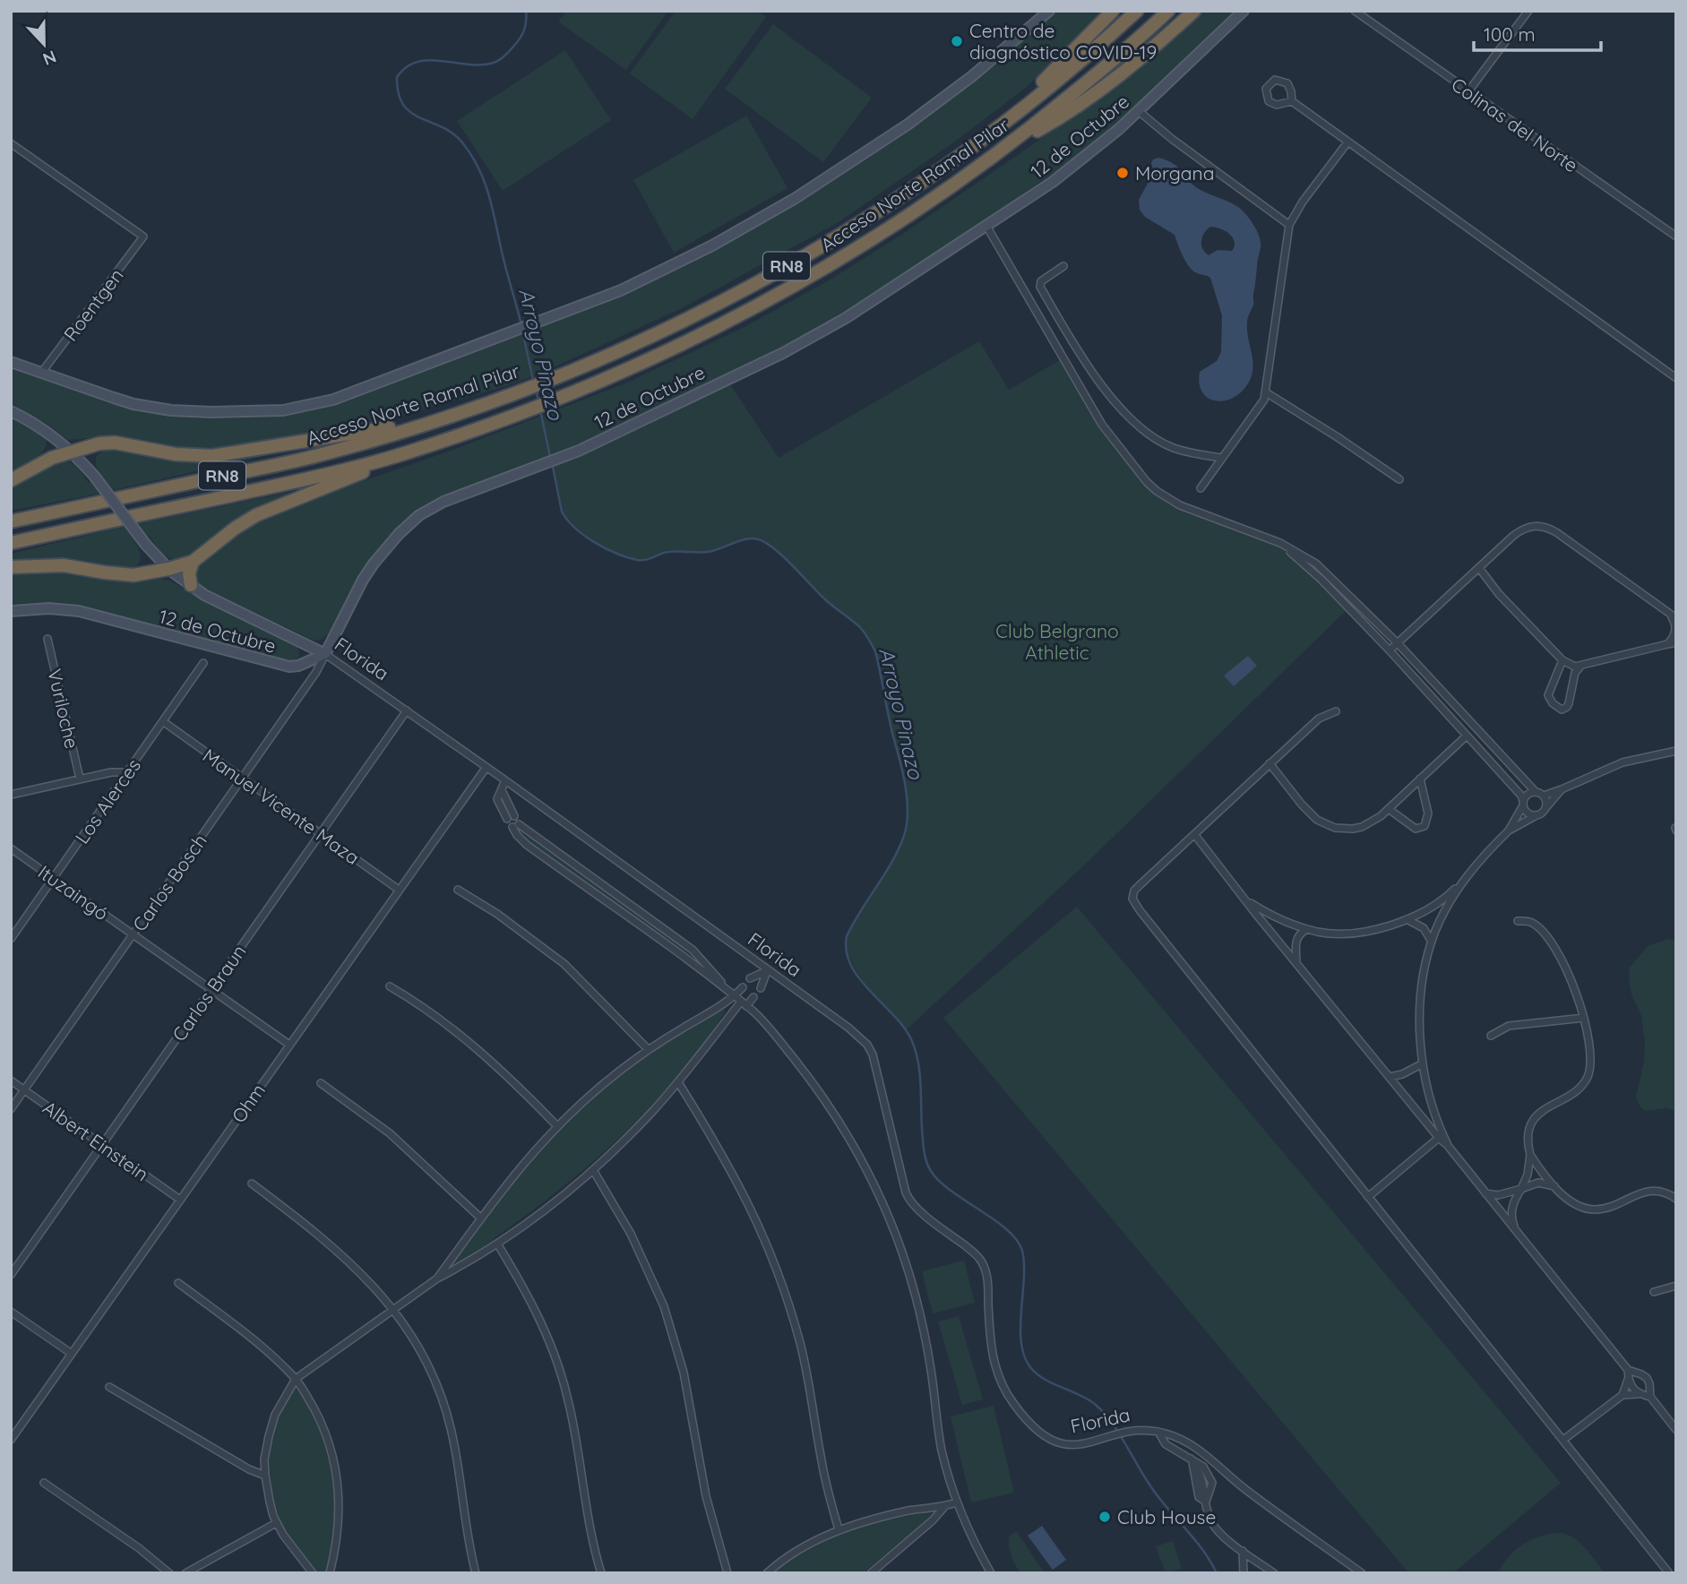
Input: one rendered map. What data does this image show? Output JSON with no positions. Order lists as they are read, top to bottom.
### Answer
{
  "streets": {
    "highway": ["Acceso Norte Ramal Pilar", "RN8"],
    "street": [
      "Colinas del Norte",
      "12 de Octubre",
      "Roentgen",
      "Florida",
      "Vuriloche",
      "Los Alerces",
      "Manuel Vicente Maza",
      "Carlos Bosch",
      "Ituzaingó",
      "Carlos Braun",
      "Ohm",
      "Albert Einstein"
    ]
  },
  "crossings": [
    ["12 de Octubre", "Florida"],
    ["12 de Octubre", "Carlos Bosch"],
    ["Florida", "Carlos Bosch"],
    ["Florida", "Carlos Braun"],
    ["Florida", "Ohm"],
    ["Los Alerces", "Manuel Vicente Maza"],
    ["Los Alerces", "Ituzaingó"],
    ["Manuel Vicente Maza", "Carlos Bosch"],
    ["Manuel Vicente Maza", "Carlos Braun"],
    ["Manuel Vicente Maza", "Ohm"],
    ["Carlos Bosch", "Ituzaingó"],
    ["Carlos Bosch", "Albert Einstein"],
    ["Ituzaingó", "Carlos Braun"],
    ["Ituzaingó", "Ohm"],
    ["Carlos Braun", "Albert Einstein"],
    ["Ohm", "Albert Einstein"]
  ],
  "water": ["Arroyo Pinazo"],
  "parks": ["Club Belgrano Athletic"],
  "places": ["Centro de diagnóstico COVID-19", "Morgana", "Club House"],
  "scale_bar": "100 m",
  "north": "bottom"
}
